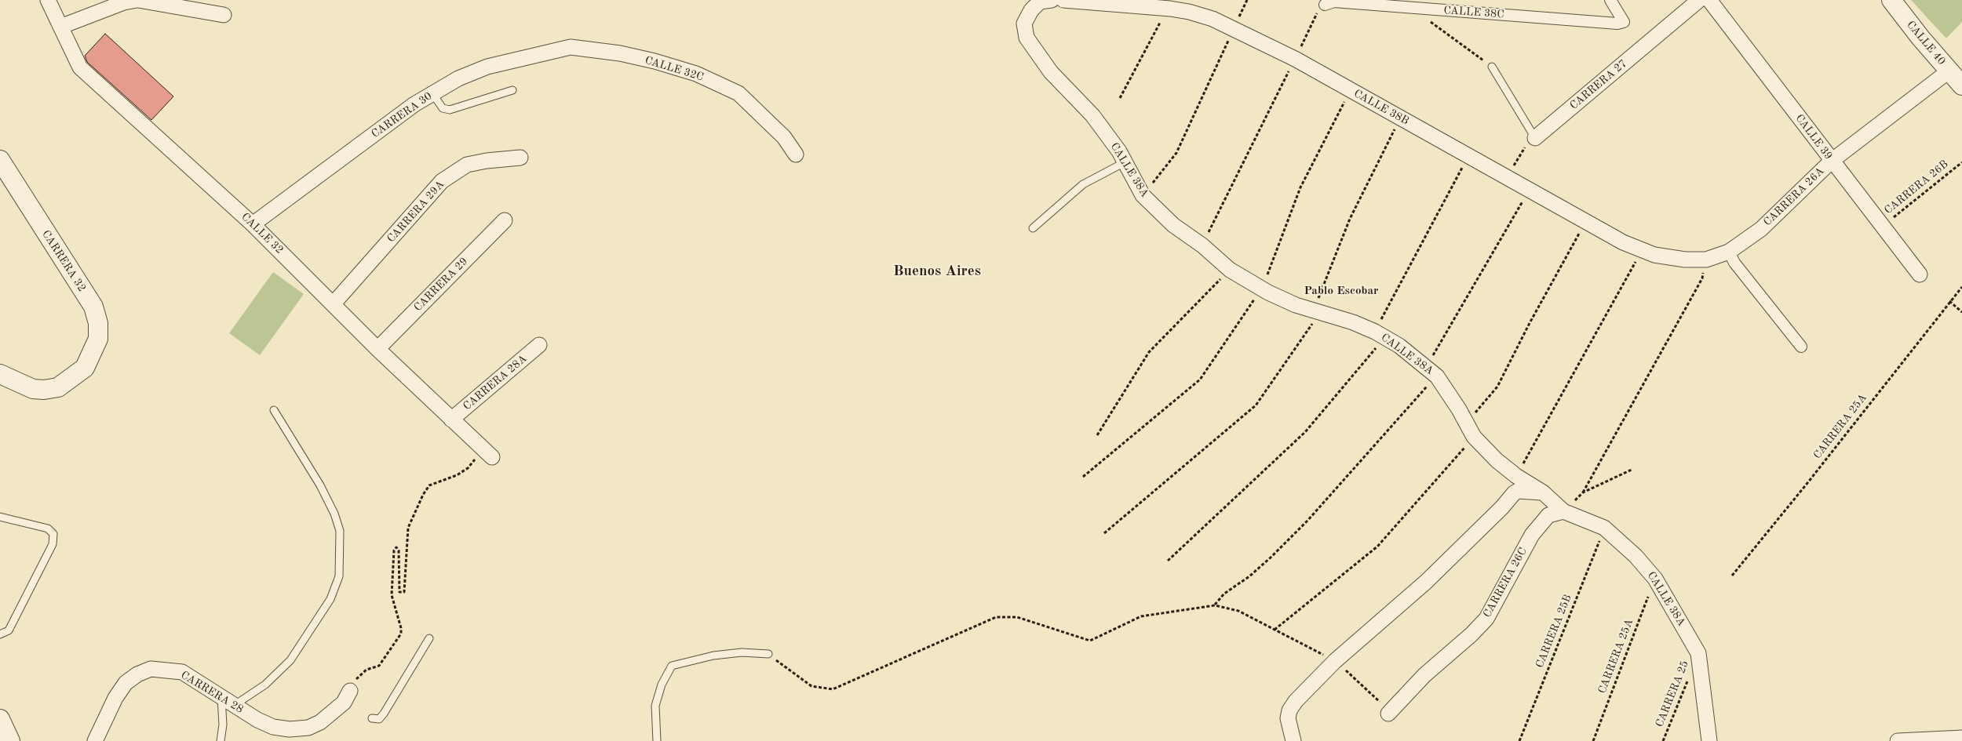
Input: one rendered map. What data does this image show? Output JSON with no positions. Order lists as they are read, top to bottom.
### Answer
{
  "streets": {
    "street": [
      "CALLE 38C",
      "CALLE 40",
      "CALLE 32C",
      "CARRERA 27",
      "CALLE 38B",
      "CARRERA 30",
      "CALLE 39",
      "CALLE 38A",
      "CARRERA 26A",
      "CARRERA 29A",
      "CALLE 32",
      "CARRERA 32",
      "CARRERA 29",
      "CARRERA 28A",
      "CARRERA 26C",
      "CARRERA 28"
    ],
    "path": [
      "CARRERA 26B",
      "CARRERA 25A",
      "CARRERA 25B",
      "CARRERA 25"
    ]
  },
  "crossings": [
    ["CALLE 40", "CARRERA 26A"],
    ["CALLE 32C", "CARRERA 30"],
    ["CALLE 38B", "CARRERA 26A"],
    ["CARRERA 30", "CALLE 32"],
    ["CALLE 39", "CARRERA 26B"],
    ["CALLE 39", "CARRERA 26A"],
    ["CALLE 38A", "CARRERA 25A"],
    ["CALLE 38A", "CARRERA 26C"],
    ["CALLE 38A", "CARRERA 25B"],
    ["CARRERA 29A", "CALLE 32"],
    ["CALLE 32", "CARRERA 29"],
    ["CALLE 32", "CARRERA 28A"]
  ],
  "districts": ["Buenos Aires", "Pablo Escobar"]
}
